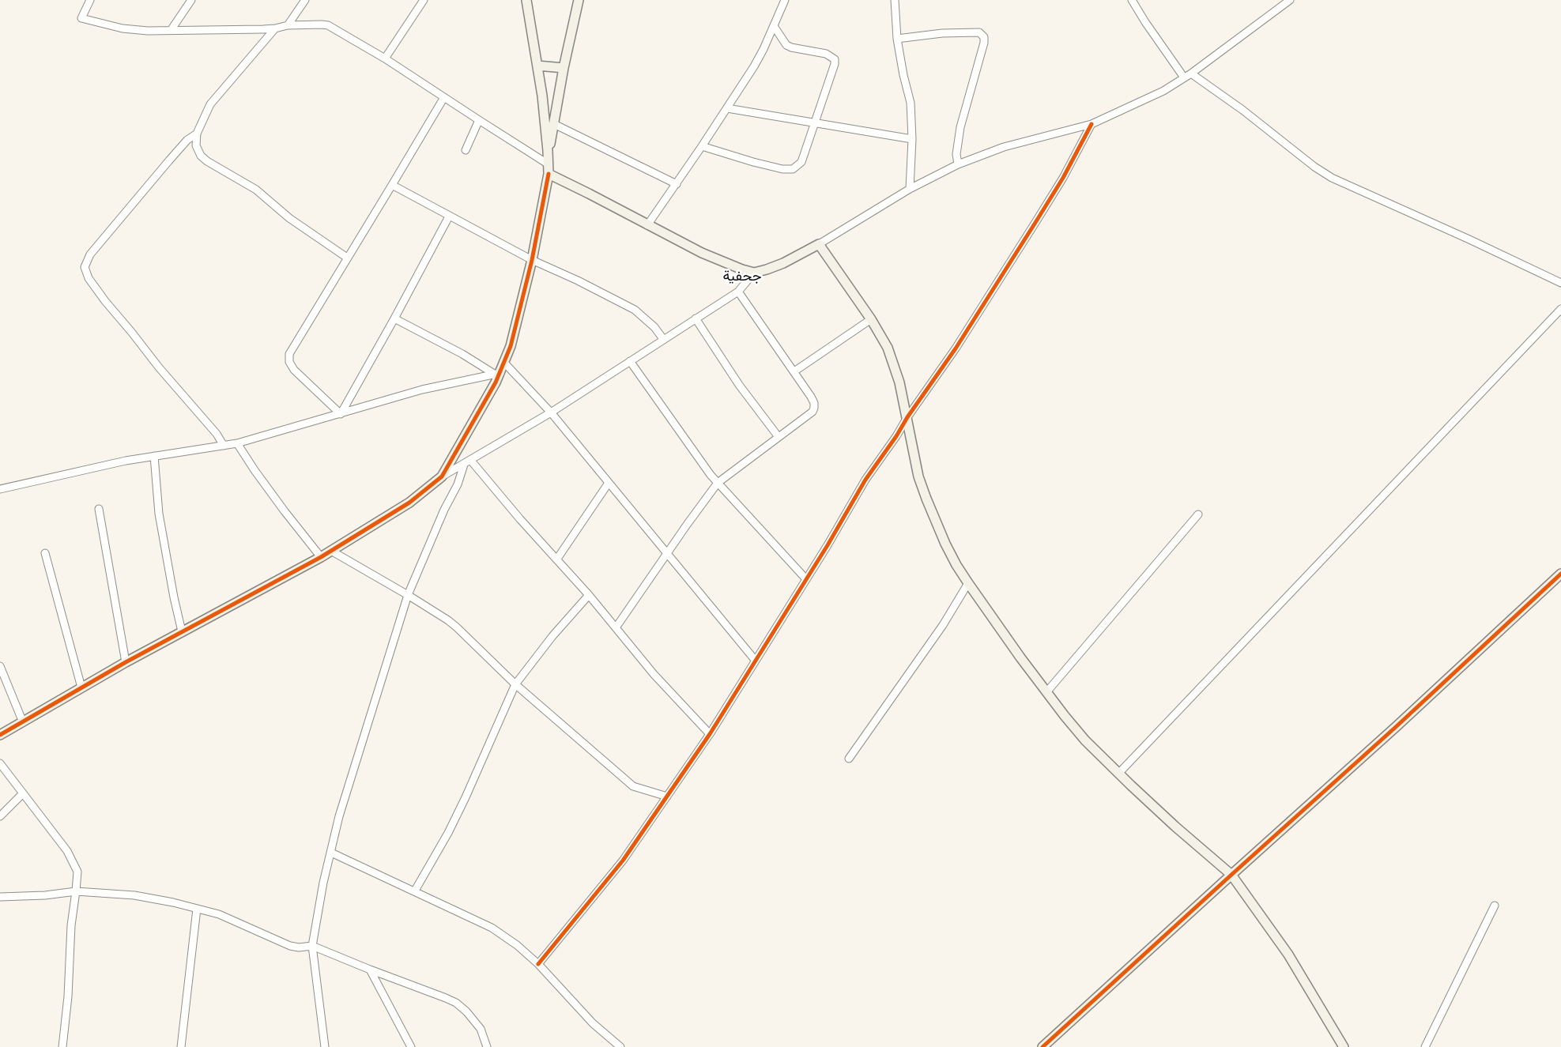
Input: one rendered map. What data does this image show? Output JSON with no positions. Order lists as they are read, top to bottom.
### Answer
{
  "districts": ["جحفية"]
}
